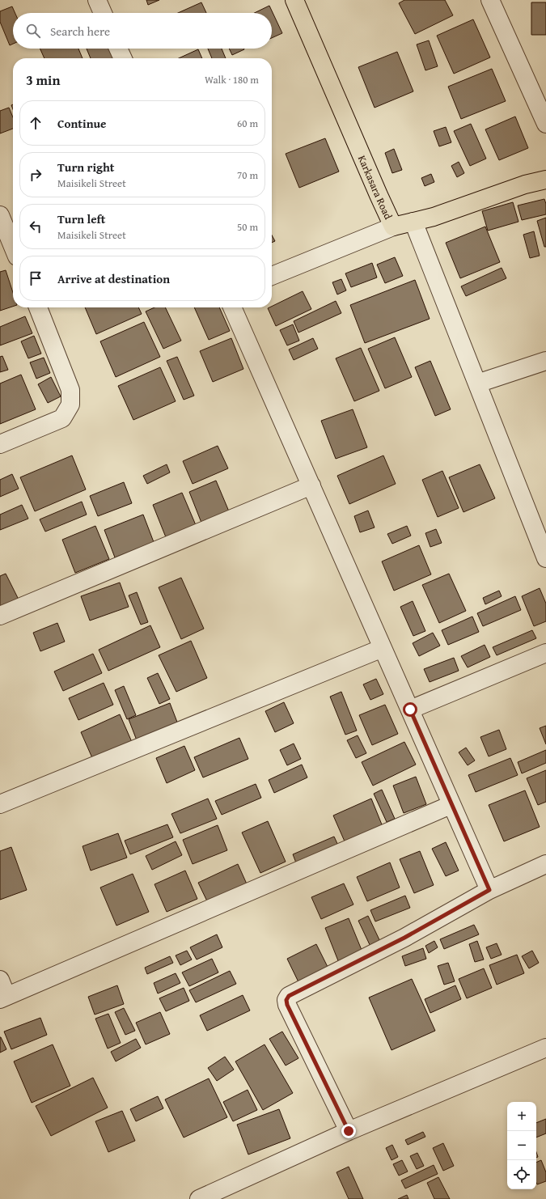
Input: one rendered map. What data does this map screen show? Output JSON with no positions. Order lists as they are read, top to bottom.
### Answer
{
  "streets": {
    "main road": ["Karkasara Road"]
  },
  "page": {
    "search": "Search here",
    "heading": ["3 min", "Walk · 180 m"],
    "list": [
      ["Continue", "60 m"],
      ["Turn right", "Maisikeli Street", "70 m"],
      ["Turn left", "Maisikeli Street", "50 m"],
      "Arrive at destination"
    ],
    "map_buttons": ["+", "−"]
  }
}
